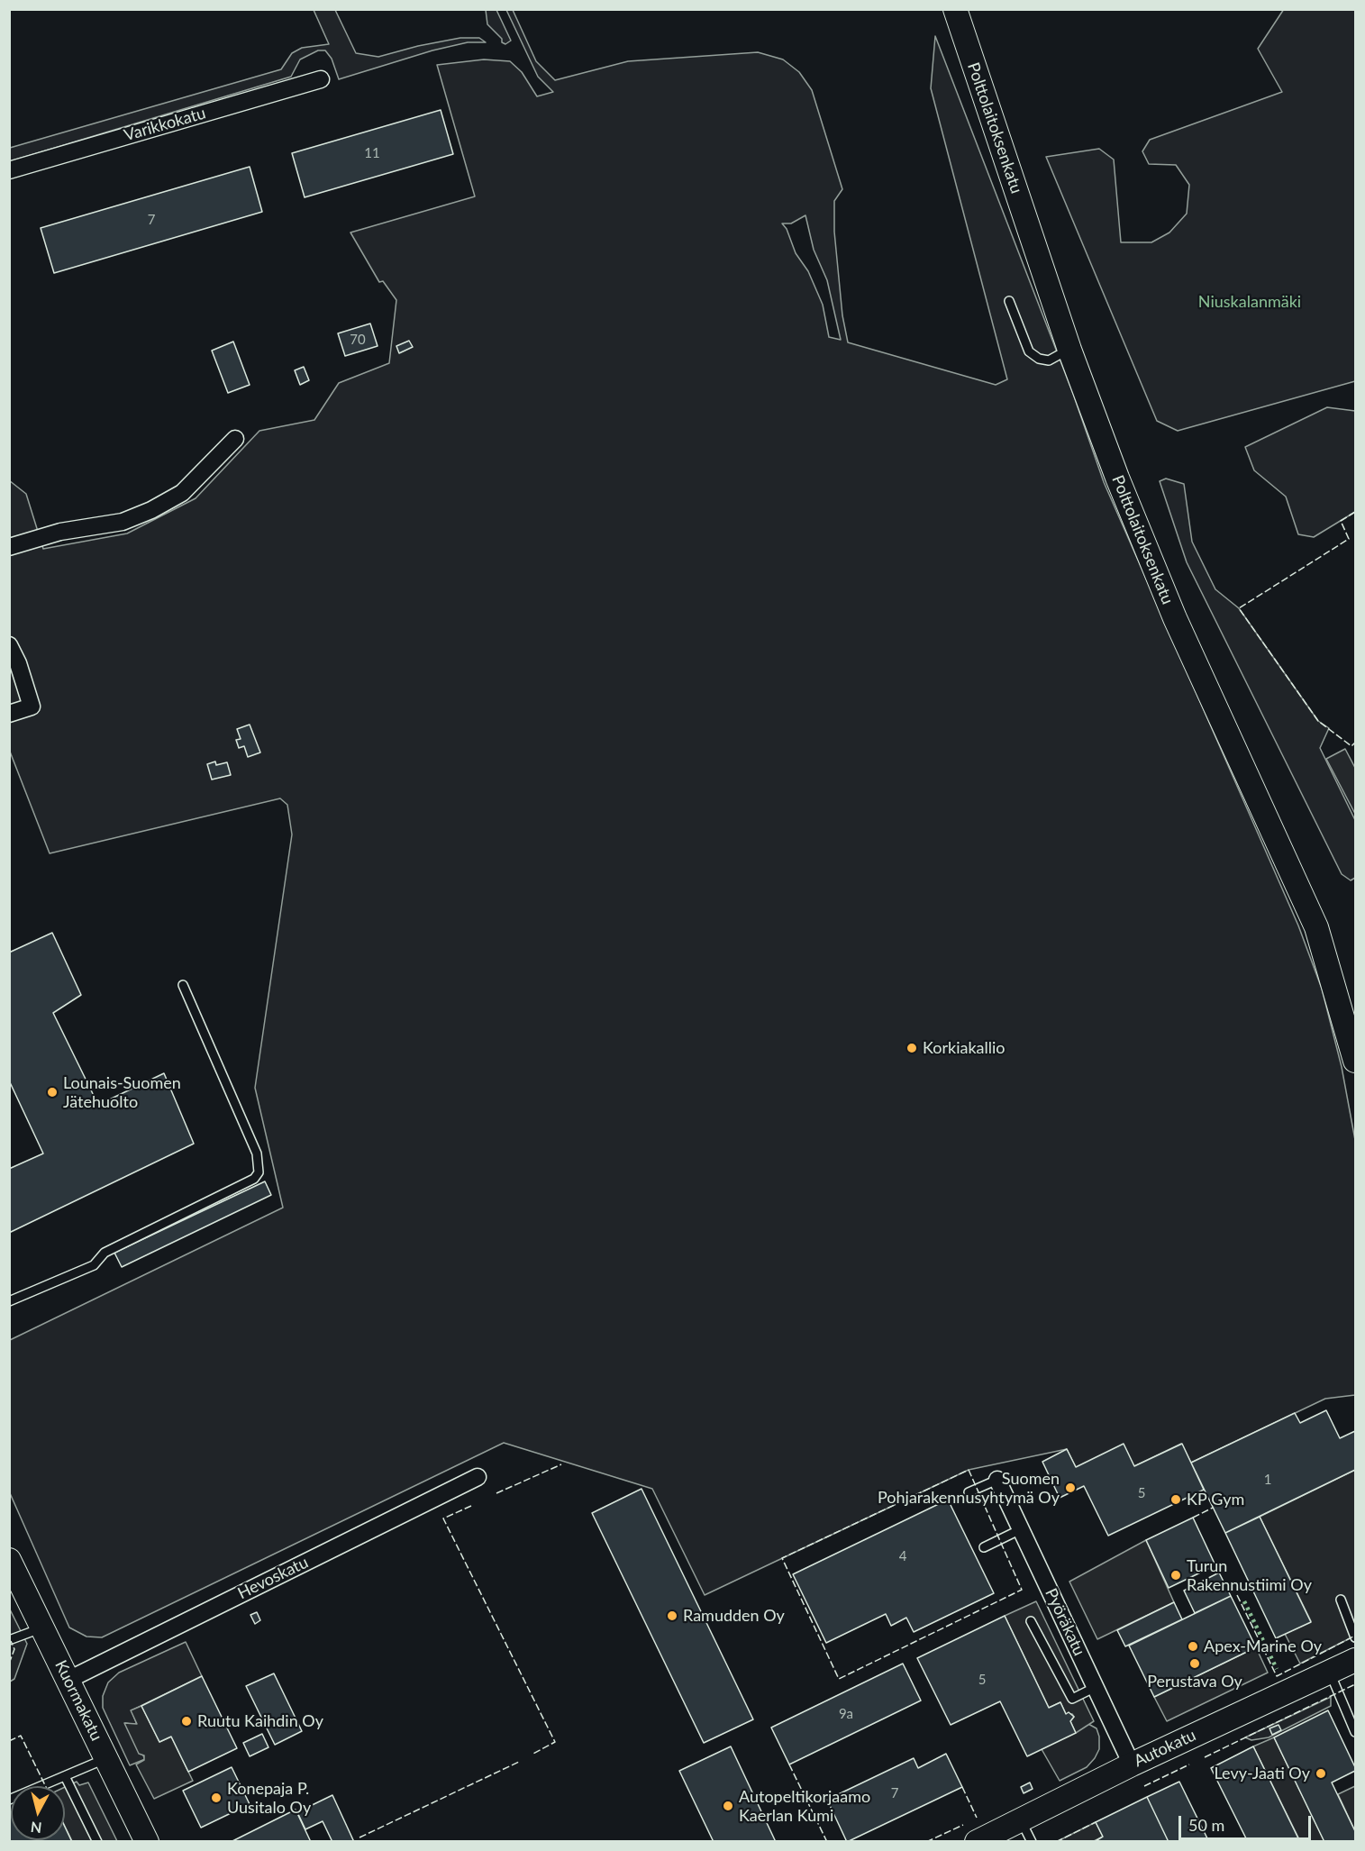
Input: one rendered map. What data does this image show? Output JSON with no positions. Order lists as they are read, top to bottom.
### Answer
{
  "streets": {
    "street": [
      "Varikkokatu",
      "Polttolaitoksenkatu",
      "Hevoskatu",
      "Pyöräkatu",
      "Kuormakatu",
      "Autokatu"
    ]
  },
  "crossings": [
    ["Hevoskatu", "Kuormakatu"],
    ["Pyöräkatu", "Autokatu"]
  ],
  "parks": ["Niuskalanmäki"],
  "places": [
    "Korkiakallio",
    "Lounais-Suomen Jätehuolto",
    "Suomen Pohjarakennusyhtymä Oy",
    "KP Gym",
    "Turun Rakennustiimi Oy",
    "Ramudden Oy",
    "Apex-Marine Oy",
    "Perustava Oy",
    "Ruutu Kaihdin Oy",
    "Levy-Jaati Oy",
    "Konepaja P. Uusitalo Oy",
    "Autopeltikorjaamo Kaerlan Kumi"
  ],
  "house_numbers": [
    "11",
    "7",
    "70",
    "1",
    "5",
    "4",
    "5",
    "9a",
    "7"
  ],
  "scale_bar": "50 m",
  "north": "bottom"
}
